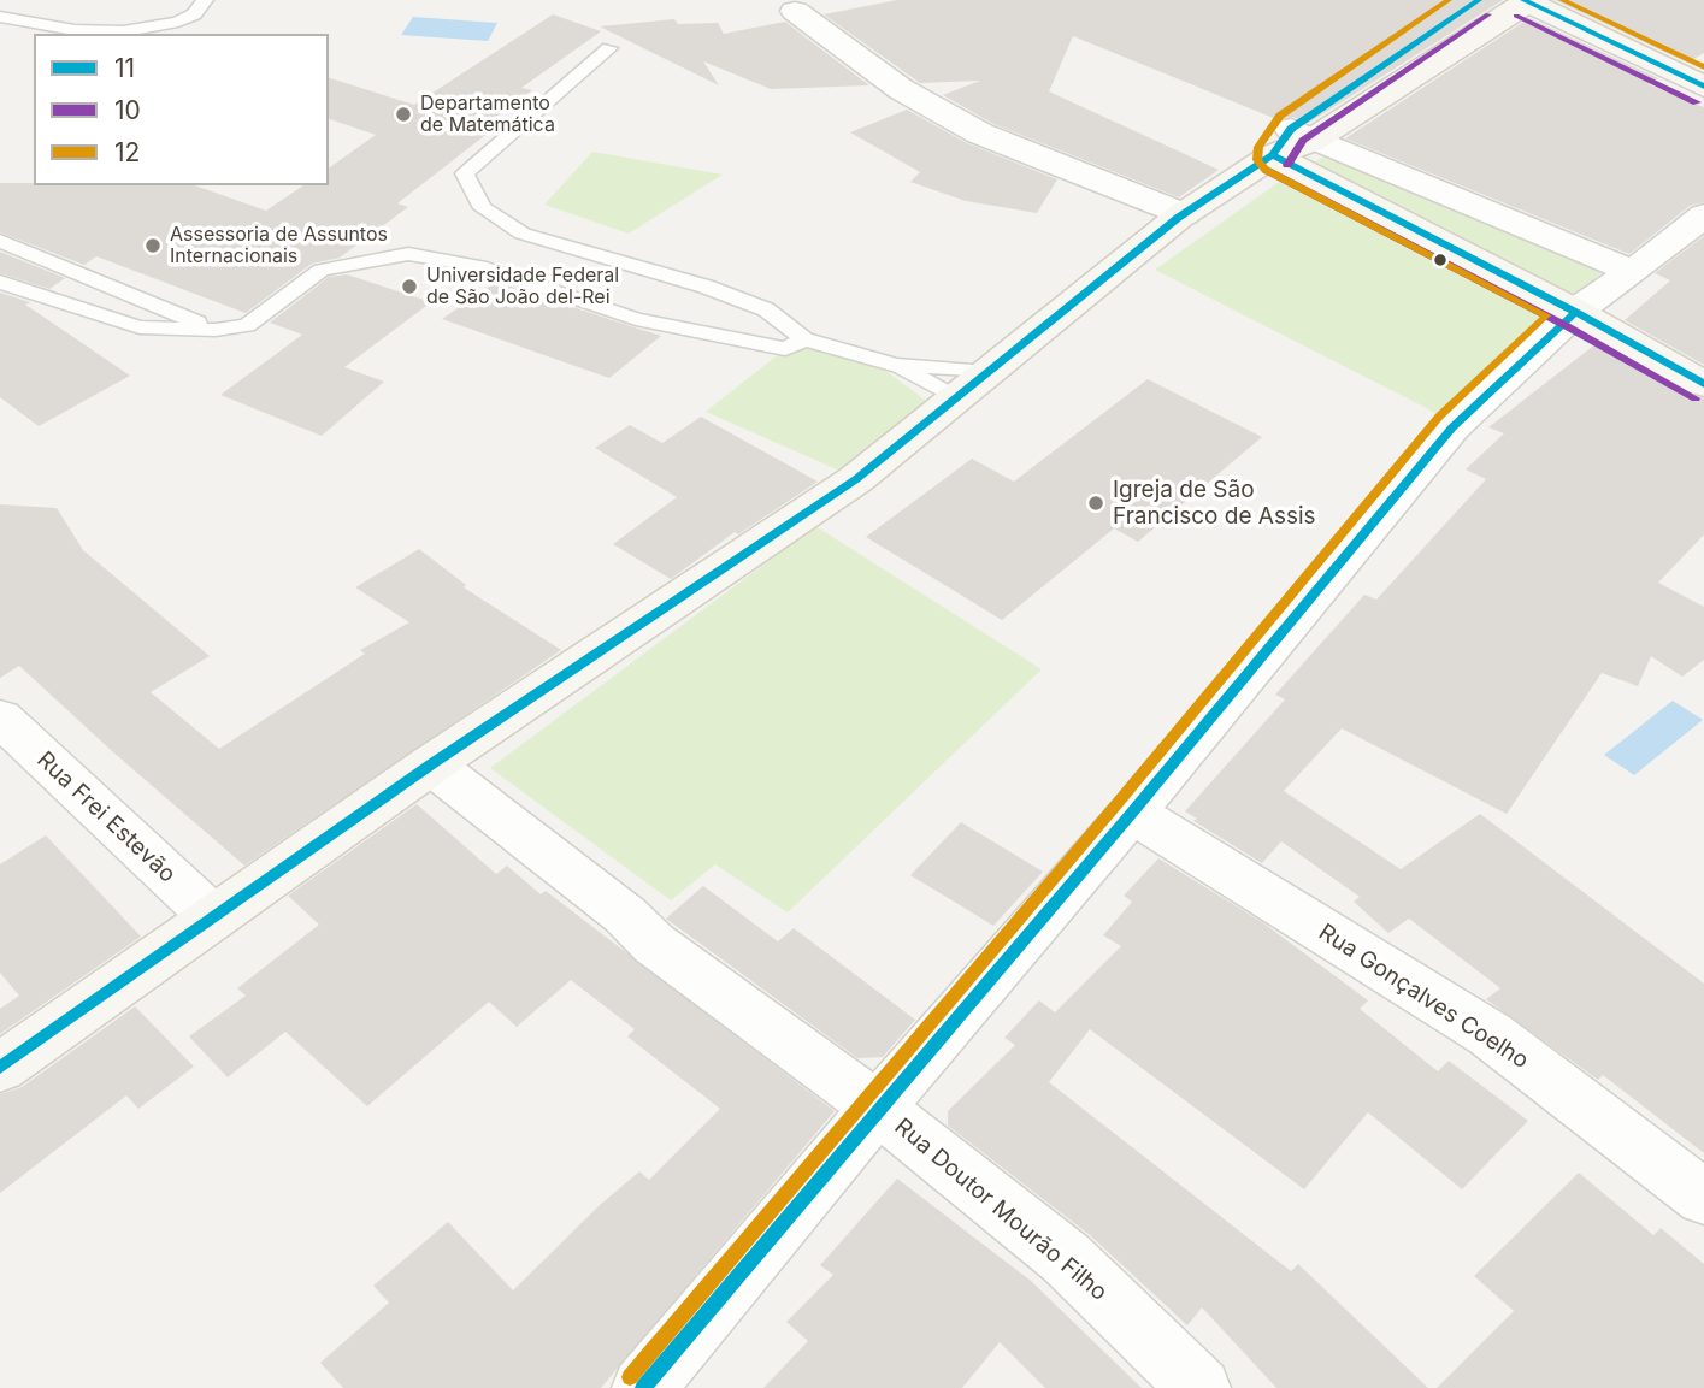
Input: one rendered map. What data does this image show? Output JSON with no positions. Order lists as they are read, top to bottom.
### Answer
{
  "streets": {
    "street": ["Rua Frei Estevão", "Rua Gonçalves Coelho", "Rua Doutor Mourão Filho"]
  },
  "places": [
    "Departamento de Matemática",
    "Assessoria de Assuntos Internacionais",
    "Universidade Federal de São João del-Rei",
    "Igreja de São Francisco de Assis"
  ],
  "lines": ["transit line 11", "transit line 12", "transit line 10"],
  "legend": ["11", "10", "12"]
}
